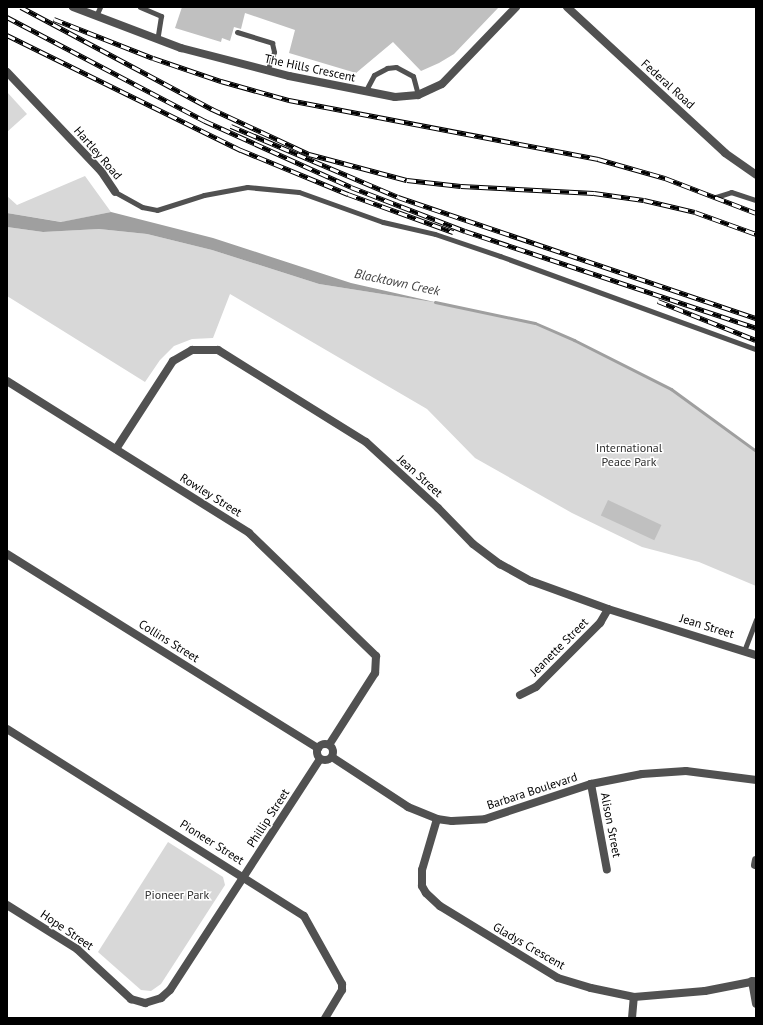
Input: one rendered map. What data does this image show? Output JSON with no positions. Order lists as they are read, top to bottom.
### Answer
{
  "streets": {
    "street": [
      "The Hills Crescent",
      "Federal Road",
      "Hartley Road",
      "Jean Street",
      "Rowley Street",
      "Collins Street",
      "Jeanette Street",
      "Barbara Boulevard",
      "Phillip Street",
      "Alison Street",
      "Pioneer Street",
      "Hope Street",
      "Gladys Crescent"
    ]
  },
  "crossings": [
    ["Jean Street", "Rowley Street"],
    ["Jean Street", "Jeanette Street"],
    ["Rowley Street", "Collins Street"],
    ["Rowley Street", "Barbara Boulevard"],
    ["Rowley Street", "Phillip Street"],
    ["Collins Street", "Barbara Boulevard"],
    ["Collins Street", "Phillip Street"],
    ["Barbara Boulevard", "Phillip Street"],
    ["Barbara Boulevard", "Alison Street"],
    ["Barbara Boulevard", "Gladys Crescent"],
    ["Phillip Street", "Pioneer Street"],
    ["Phillip Street", "Hope Street"]
  ],
  "water": ["Blacktown Creek"],
  "parks": ["International Peace Park", "Pioneer Park"]
}
